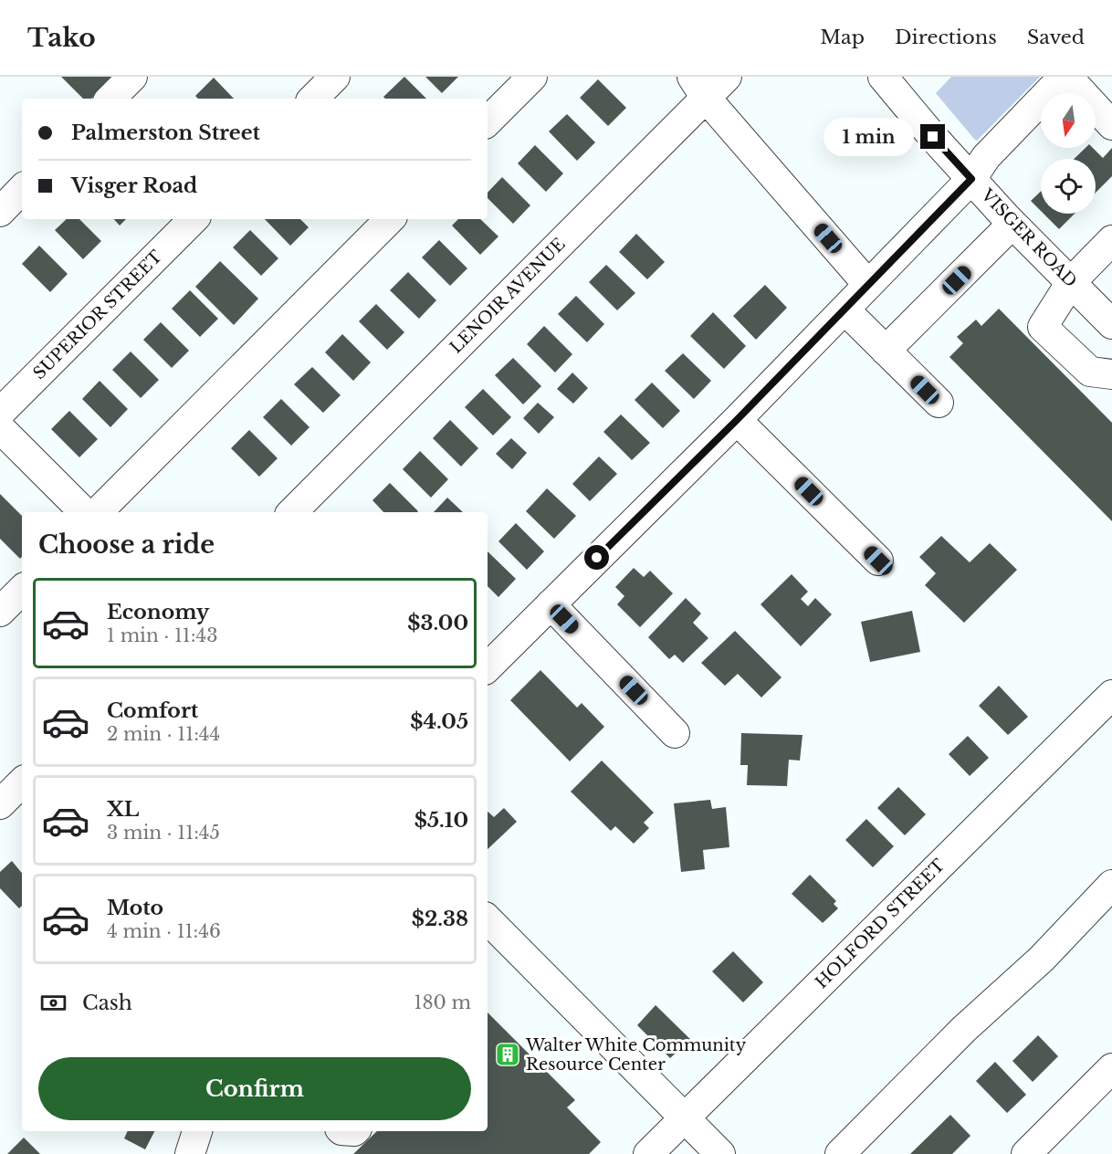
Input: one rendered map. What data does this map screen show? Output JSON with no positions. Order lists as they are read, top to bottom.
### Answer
{
  "streets": {
    "street": [
      "VISGER ROAD",
      "LENOIR AVENUE",
      "SUPERIOR STREET",
      "HOLFORD STREET"
    ]
  },
  "places": {
    "building": ["Walter White Community Resource Center"]
  },
  "north": "bottom",
  "page": {
    "header": "Tako",
    "nav": ["Map", "Directions", "Saved"],
    "banner": ["Palmerston Street", "Visger Road"],
    "bubble": "1 min",
    "heading": "Choose a ride",
    "list": [
      {
        "name": "Economy",
        "note": "1 min · 11:43",
        "value": "$3.00"
      },
      {
        "name": "Comfort",
        "note": "2 min · 11:44",
        "value": "$4.05"
      },
      {
        "name": "XL",
        "note": "3 min · 11:45",
        "value": "$5.10"
      },
      {
        "name": "Moto",
        "note": "4 min · 11:46",
        "value": "$2.38"
      }
    ],
    "pay": ["Cash", "180 m"],
    "buttons": "Confirm"
  }
}
